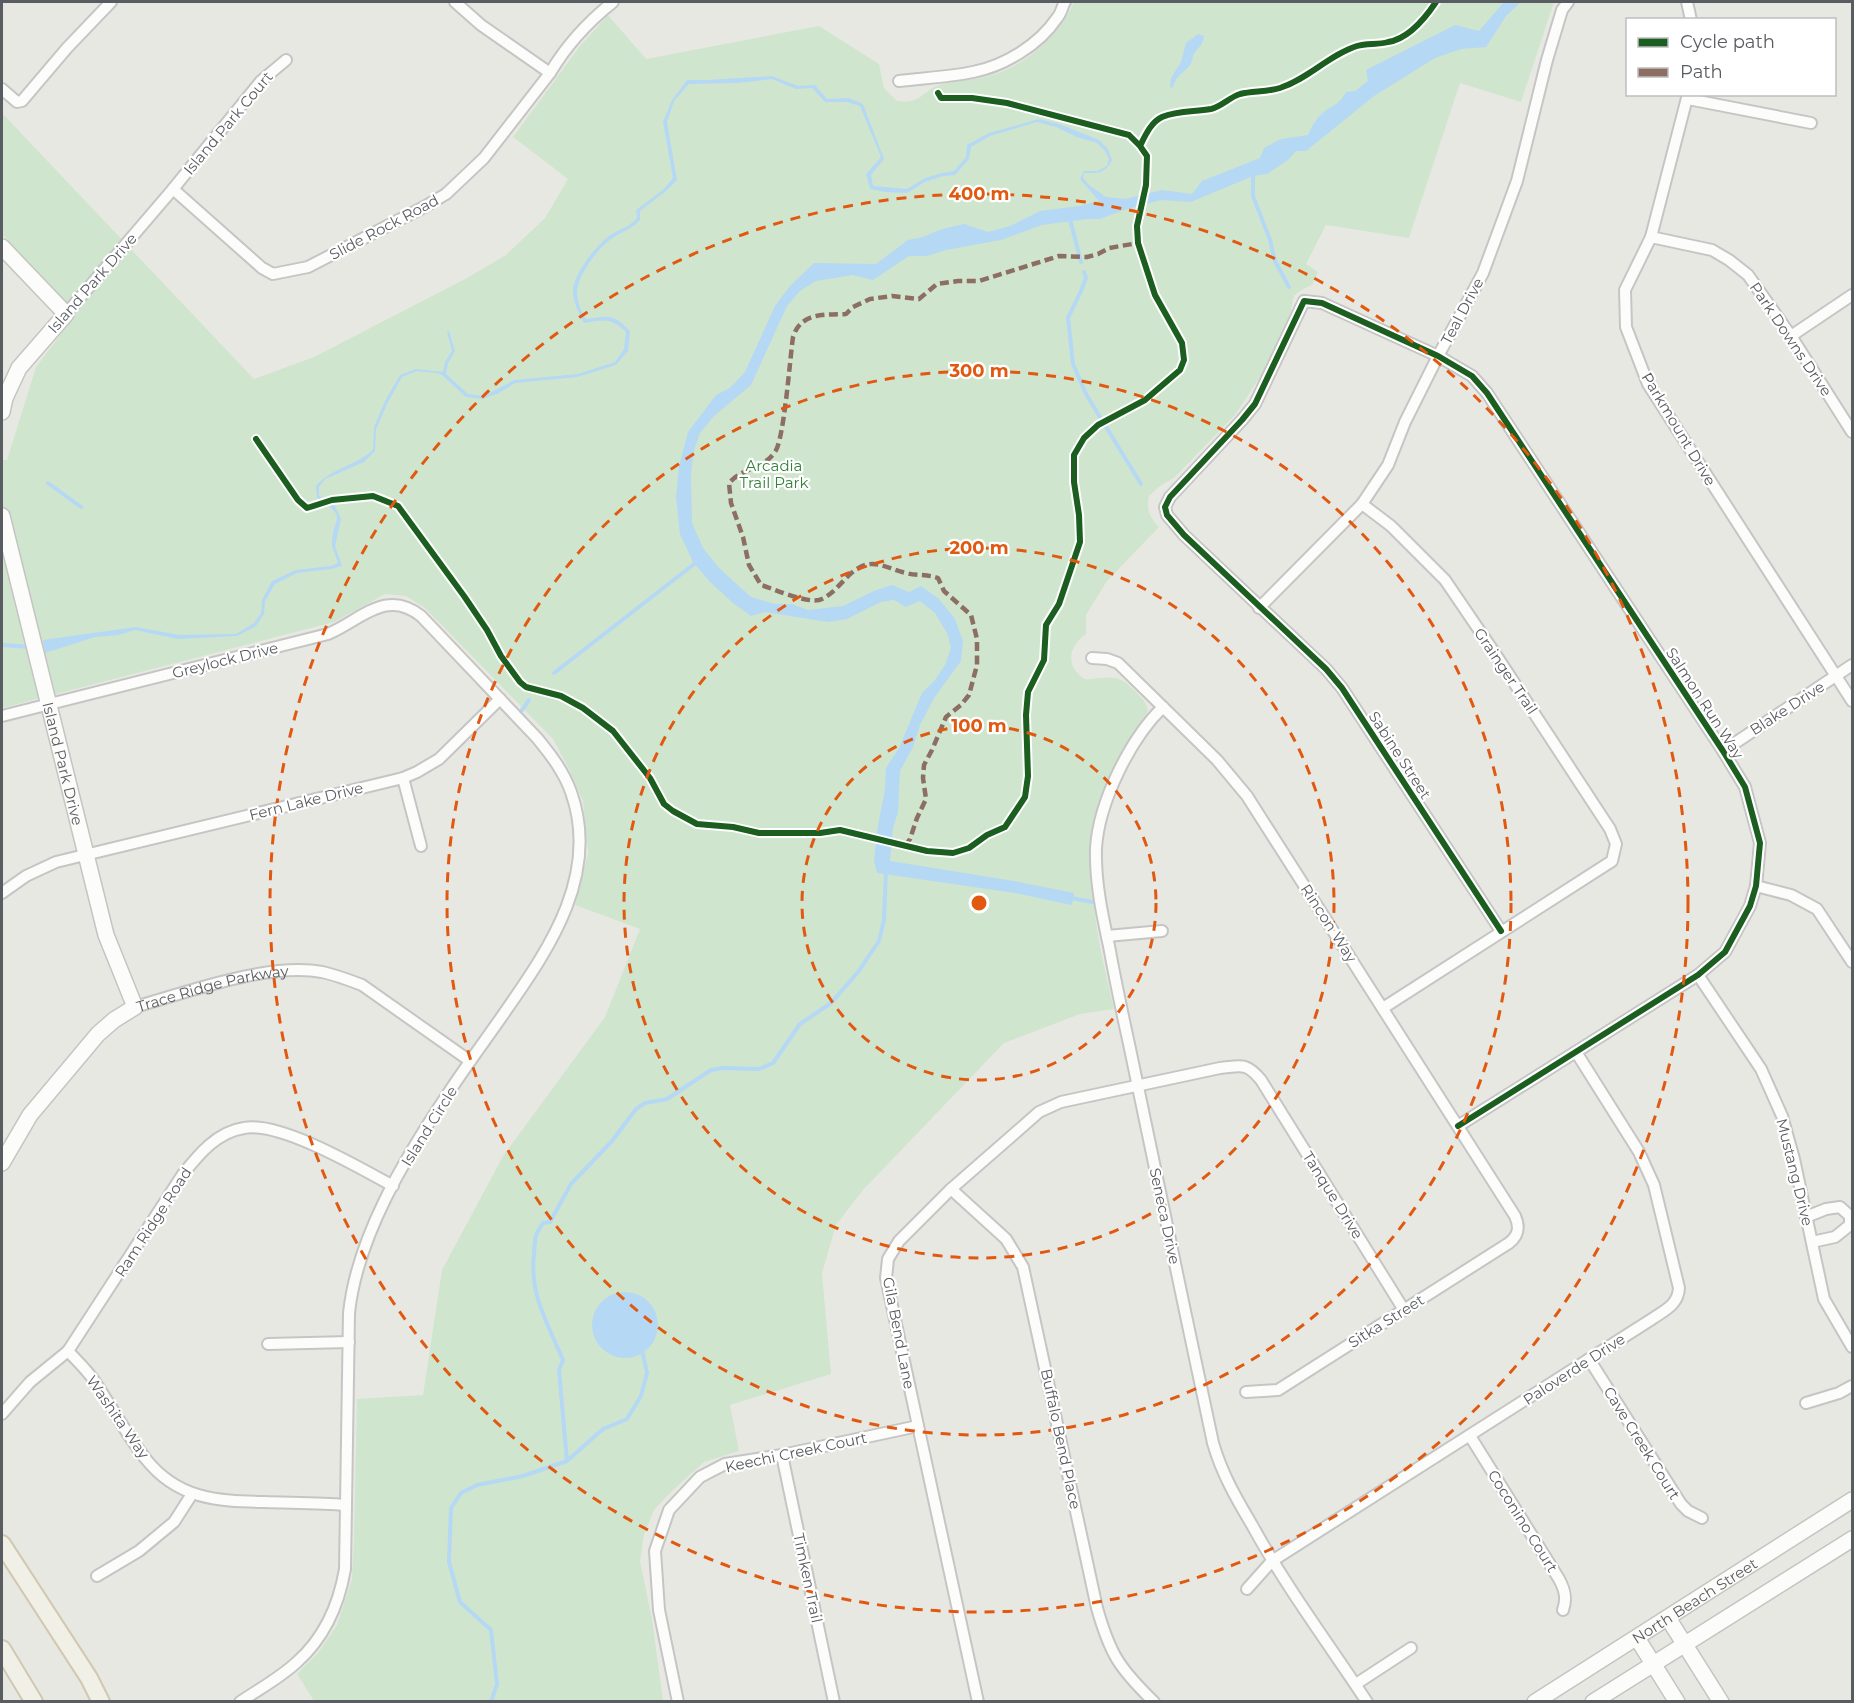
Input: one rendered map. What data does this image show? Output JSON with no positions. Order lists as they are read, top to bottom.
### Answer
{
  "streets": {
    "street": [
      "Island Park Court",
      "Slide Rock Road",
      "Island Park Drive",
      "Teal Drive",
      "Park Downs Drive",
      "Parkmount Drive",
      "Greylock Drive",
      "Grainger Trail",
      "Salmon Run Way",
      "Blake Drive",
      "Sabine Street",
      "Fern Lake Drive",
      "Rincon Way",
      "Trace Ridge Parkway",
      "Island Circle",
      "Mustang Drive",
      "Tanque Drive",
      "Seneca Drive",
      "Ram Ridge Road",
      "Sitka Street",
      "Gila Bend Lane",
      "Paloverde Drive",
      "Washita Way",
      "Buffalo Bend Place",
      "Cave Creek Court",
      "Keechi Creek Court",
      "Coconino Court",
      "Timken Trail",
      "North Beach Street"
    ]
  },
  "crossings": [
    ["Island Park Court", "Slide Rock Road"],
    ["Island Park Court", "Island Park Drive"],
    ["Slide Rock Road", "Island Park Drive"],
    ["Island Park Drive", "Greylock Drive"],
    ["Island Park Drive", "Fern Lake Drive"],
    ["Island Park Drive", "Trace Ridge Parkway"],
    ["Teal Drive", "Grainger Trail"],
    ["Teal Drive", "Salmon Run Way"],
    ["Teal Drive", "Sabine Street"],
    ["Park Downs Drive", "Parkmount Drive"],
    ["Parkmount Drive", "Blake Drive"],
    ["Greylock Drive", "Island Circle"],
    ["Grainger Trail", "Sabine Street"],
    ["Salmon Run Way", "Blake Drive"],
    ["Salmon Run Way", "Sabine Street"],
    ["Salmon Run Way", "Rincon Way"],
    ["Salmon Run Way", "Mustang Drive"],
    ["Salmon Run Way", "Paloverde Drive"],
    ["Fern Lake Drive", "Island Circle"],
    ["Rincon Way", "Seneca Drive"],
    ["Rincon Way", "Sitka Street"],
    ["Trace Ridge Parkway", "Island Circle"],
    ["Island Circle", "Ram Ridge Road"],
    ["Island Circle", "Washita Way"],
    ["Tanque Drive", "Sitka Street"],
    ["Tanque Drive", "Gila Bend Lane"],
    ["Seneca Drive", "Gila Bend Lane"],
    ["Seneca Drive", "Paloverde Drive"],
    ["Ram Ridge Road", "Washita Way"],
    ["Gila Bend Lane", "Buffalo Bend Place"],
    ["Gila Bend Lane", "Keechi Creek Court"],
    ["Paloverde Drive", "Cave Creek Court"],
    ["Paloverde Drive", "Coconino Court"],
    ["Keechi Creek Court", "Timken Trail"]
  ],
  "parks": ["Arcadia Trail Park"],
  "legend": ["Cycle path", "Path"],
  "rings": [
    "400 m",
    "300 m",
    "200 m",
    "100 m"
  ]
}
